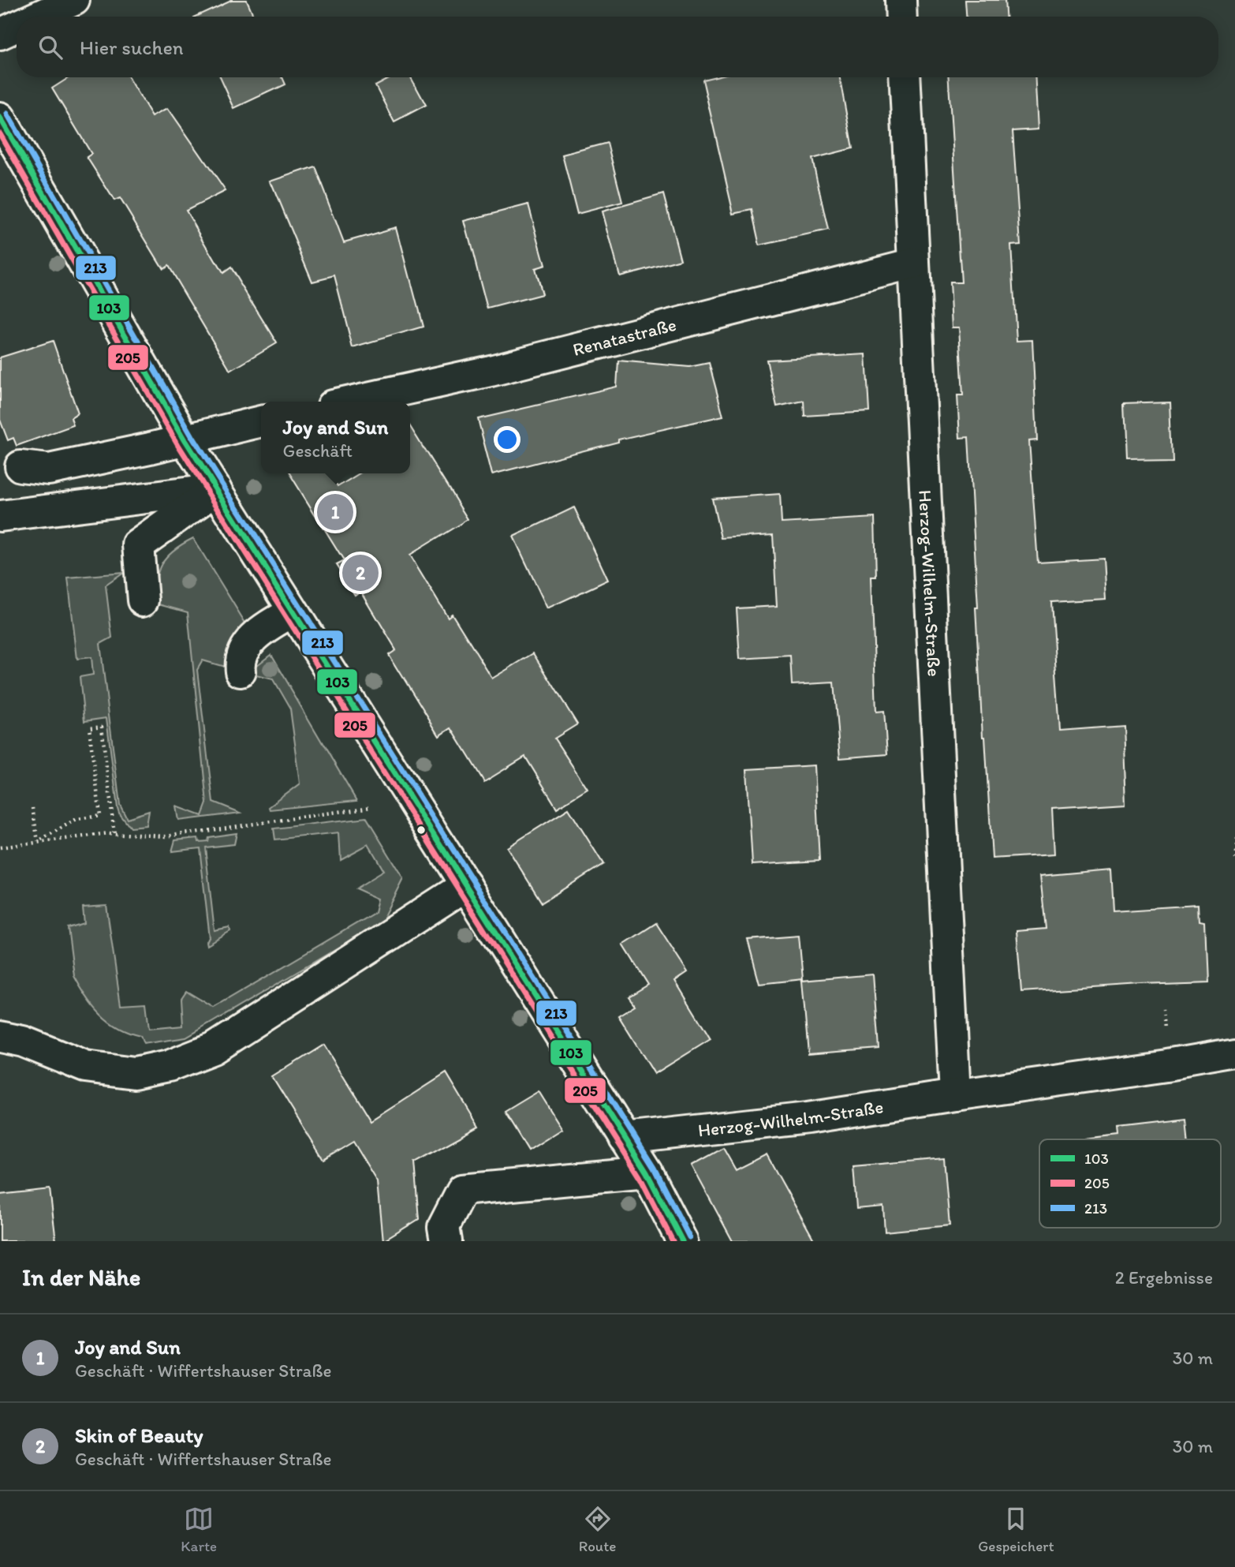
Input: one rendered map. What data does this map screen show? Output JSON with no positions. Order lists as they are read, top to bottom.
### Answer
{
  "streets": {
    "street": ["Renatastraße", "Herzog-Wilhelm-Straße"]
  },
  "crossings": [
    ["Renatastraße", "Herzog-Wilhelm-Straße"]
  ],
  "lines": ["transit line 213", "transit line 103", "transit line 205"],
  "legend": ["103", "205", "213"],
  "page": {
    "search": "Hier suchen",
    "popup": ["Joy and Sun", "Geschäft"],
    "pins": ["1", "2"],
    "heading": ["In der Nähe", "2 Ergebnisse"],
    "list": [
      {
        "mark": "1",
        "name": "Joy and Sun",
        "note": "Geschäft · Wiffertshauser Straße",
        "value": "30 m"
      },
      {
        "mark": "2",
        "name": "Skin of Beauty",
        "note": "Geschäft · Wiffertshauser Straße",
        "value": "30 m"
      }
    ],
    "nav": ["Karte", "Route", "Gespeichert"]
  }
}
